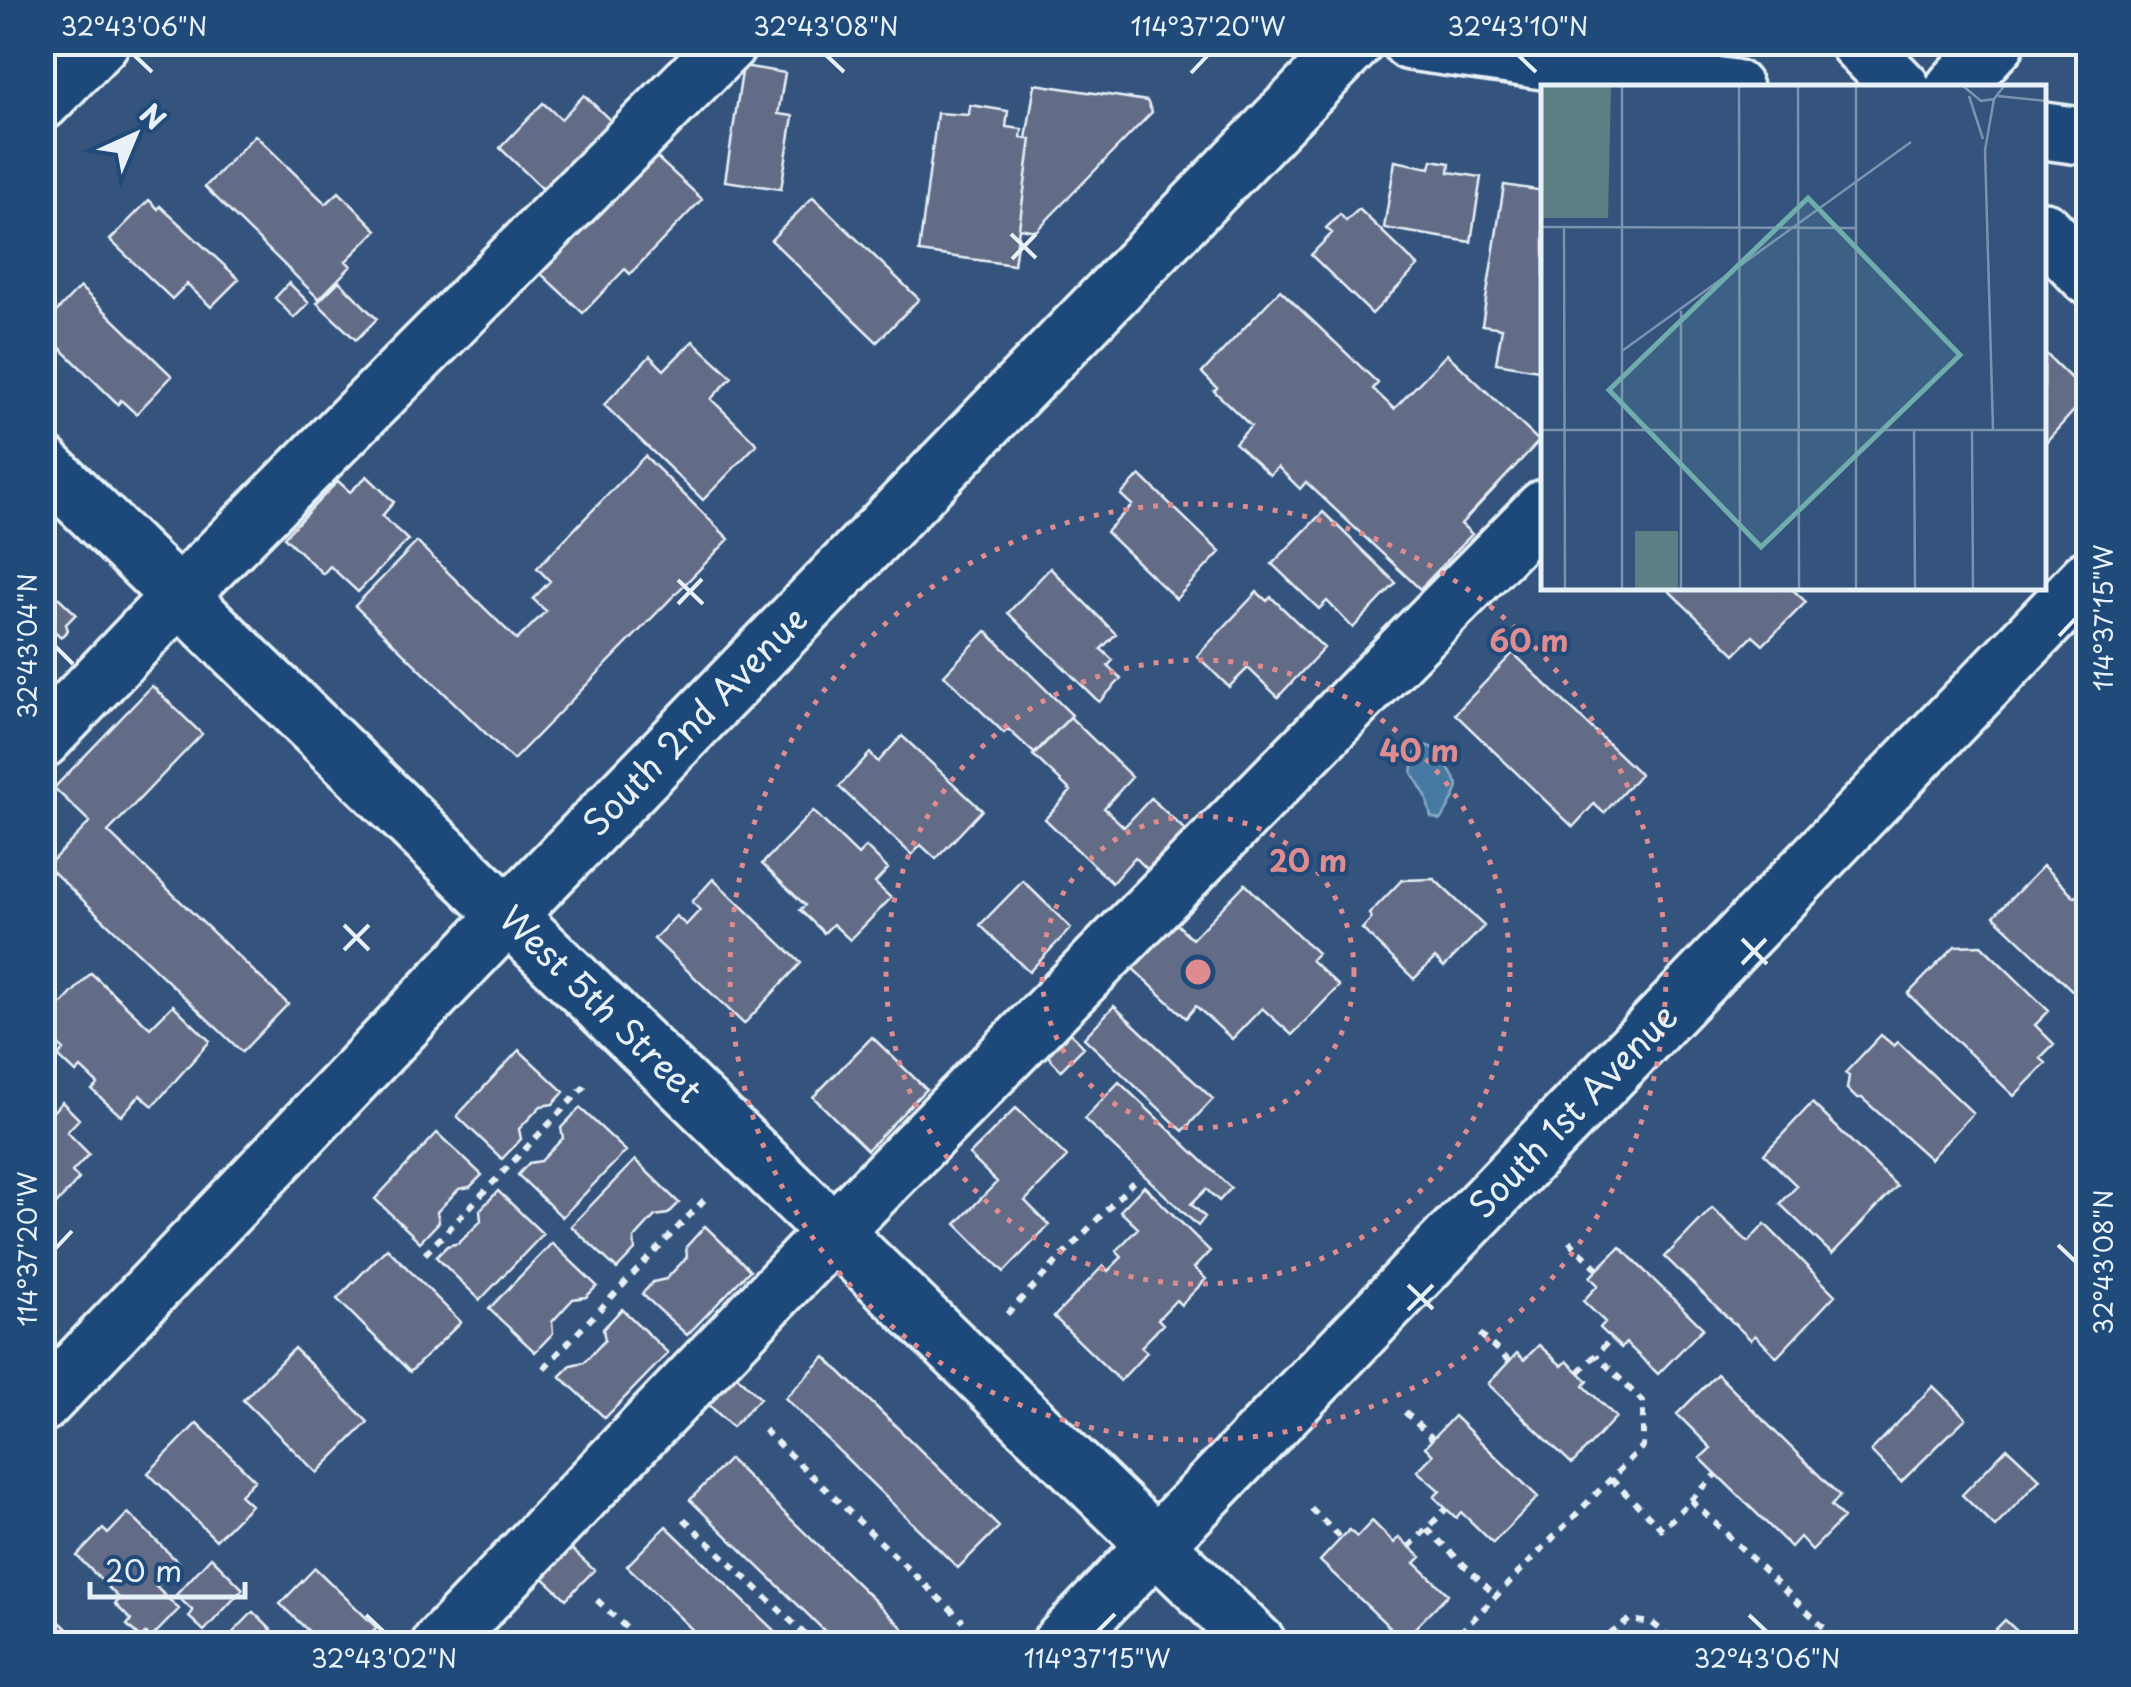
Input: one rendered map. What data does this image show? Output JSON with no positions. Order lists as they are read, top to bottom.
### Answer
{
  "streets": {
    "street": ["South 2nd Avenue", "West 5th Street", "South 1st Avenue"]
  },
  "crossings": [
    ["South 2nd Avenue", "West 5th Street"],
    ["West 5th Street", "South 1st Avenue"]
  ],
  "scale_bar": "20 m",
  "north": "top right",
  "coordinates": [
    "32°43'06\"N",
    "32°43'08\"N",
    "114°37'20\"W",
    "32°43'10\"N",
    "114°37'15\"W",
    "32°43'04\"N",
    "32°43'02\"N"
  ],
  "rings": ["60 m", "40 m", "20 m"]
}
